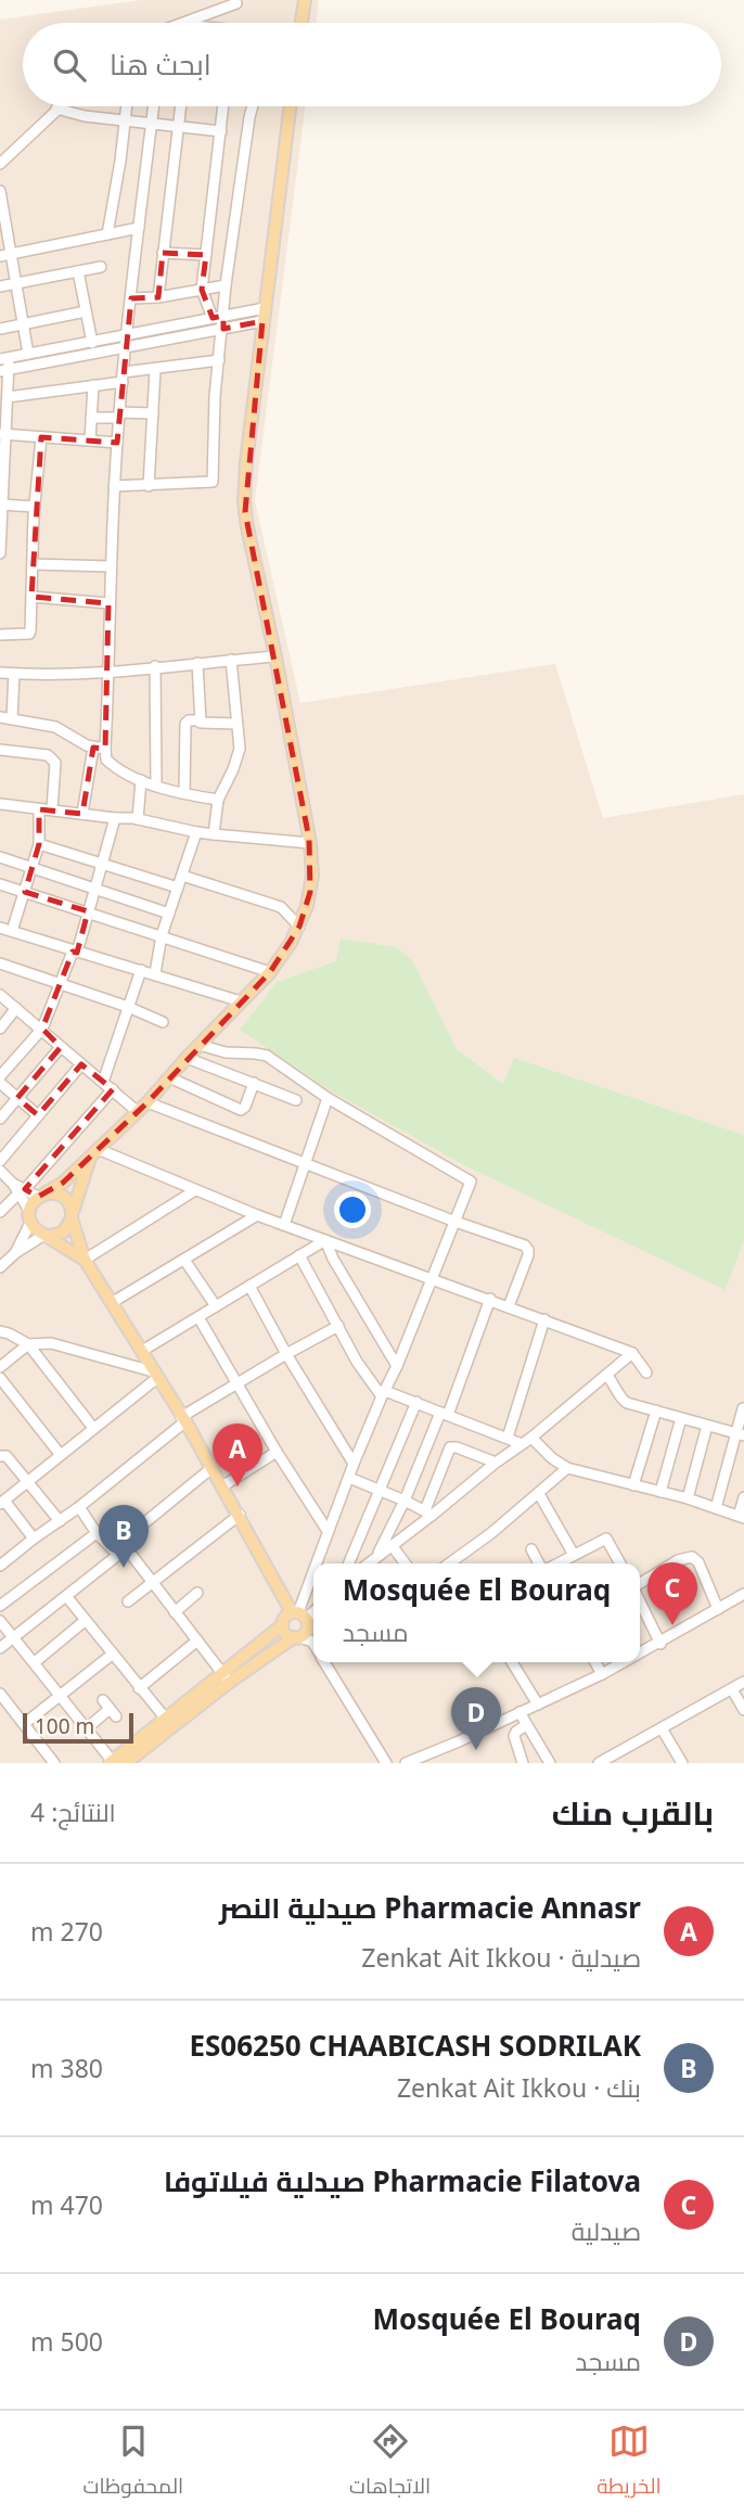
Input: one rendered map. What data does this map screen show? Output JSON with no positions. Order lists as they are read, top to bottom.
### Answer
{
  "scale_bar": "100 m",
  "page": {
    "search": "ابحث هنا",
    "pins": [
      "A",
      "B",
      "C",
      "D"
    ],
    "popup": ["Mosquée El Bouraq", "مسجد"],
    "scale": "100 m",
    "heading": ["بالقرب منك", "النتائج: 4"],
    "list": [
      {
        "mark": "A",
        "name": "Pharmacie Annasr صيدلية النصر",
        "note": "صيدلية · Zenkat Ait Ikkou",
        "value": "270 m"
      },
      {
        "mark": "B",
        "name": "ES06250 CHAABICASH SODRILAK",
        "note": "بنك · Zenkat Ait Ikkou",
        "value": "380 m"
      },
      {
        "mark": "C",
        "name": "Pharmacie Filatova صيدلية فيلاتوفا",
        "note": "صيدلية",
        "value": "470 m"
      },
      {
        "mark": "D",
        "name": "Mosquée El Bouraq",
        "note": "مسجد",
        "value": "500 m"
      }
    ],
    "nav": ["الخريطة", "الاتجاهات", "المحفوظات"]
  }
}
